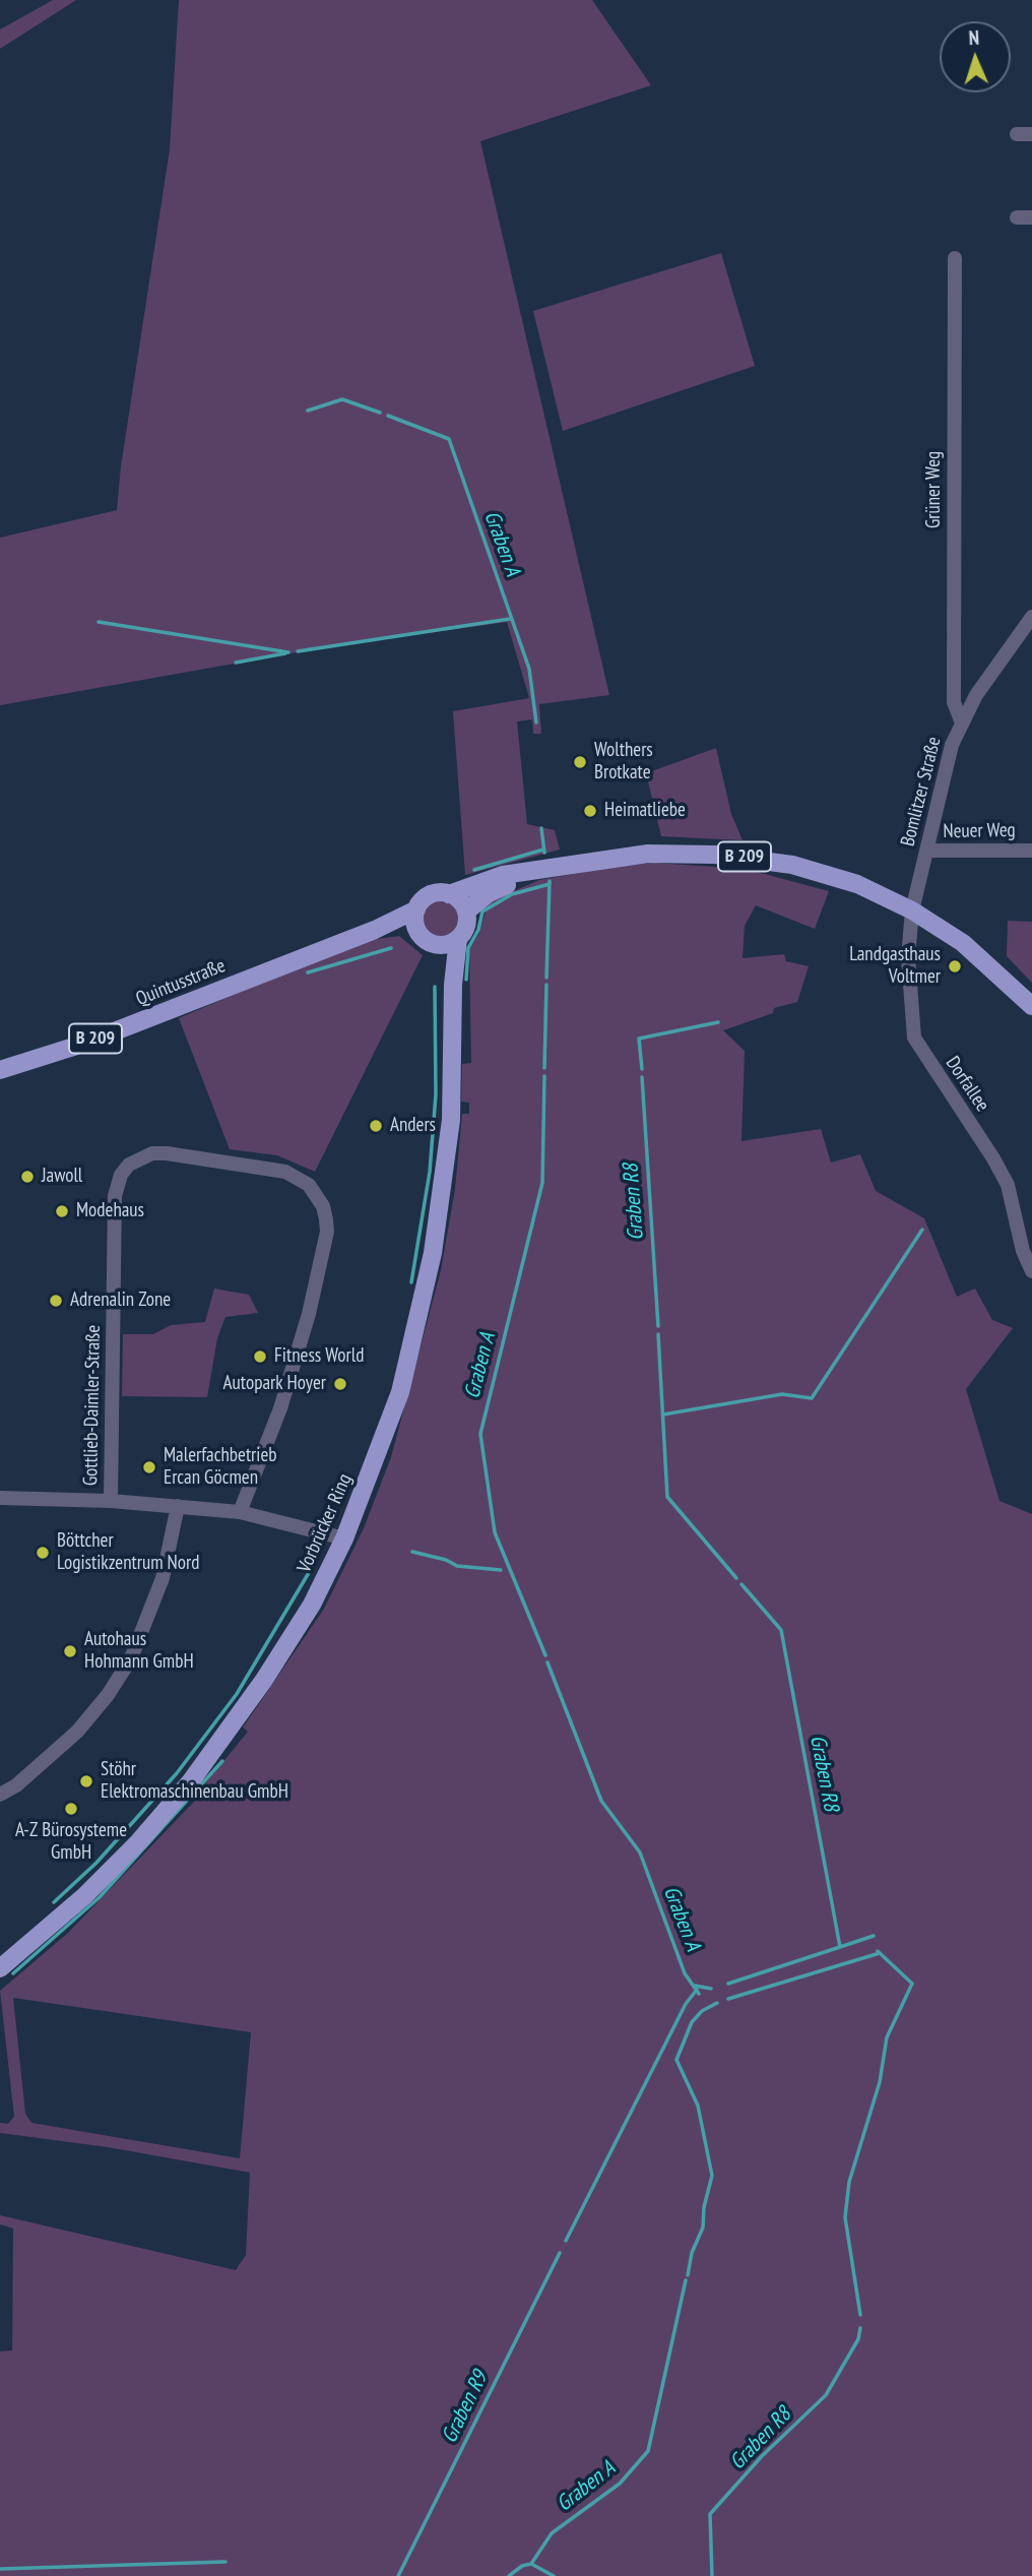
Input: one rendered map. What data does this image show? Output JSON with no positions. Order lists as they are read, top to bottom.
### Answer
{
  "streets": {
    "main road": ["B 209", "Quintusstraße", "Vorbrücker Ring"],
    "street": [
      "Grüner Weg",
      "Bomlitzer Straße",
      "Neuer Weg",
      "Dorfallee",
      "Gottlieb-Daimler-Straße"
    ]
  },
  "crossings": [
    ["Grüner Weg", "Bomlitzer Straße"],
    ["Bomlitzer Straße", "Neuer Weg"],
    ["Bomlitzer Straße", "B 209"],
    ["Bomlitzer Straße", "Dorfallee"],
    ["B 209", "Quintusstraße"],
    ["B 209", "Dorfallee"],
    ["B 209", "Vorbrücker Ring"],
    ["Quintusstraße", "Vorbrücker Ring"]
  ],
  "water": ["Graben A", "Graben R8", "Graben R9"],
  "places": [
    "Wolthers Brotkate",
    "Heimatliebe",
    "Landgasthaus Voltmer",
    "Anders",
    "Jawoll",
    "Modehaus",
    "Adrenalin Zone",
    "Fitness World",
    "Autopark Hoyer",
    "Malerfachbetrieb Ercan Göcmen",
    "Böttcher Logistikzentrum Nord",
    "Autohaus Hohmann GmbH",
    "Stöhr Elektromaschinenbau GmbH",
    "A-Z Bürosysteme GmbH"
  ],
  "north": "top"
}
